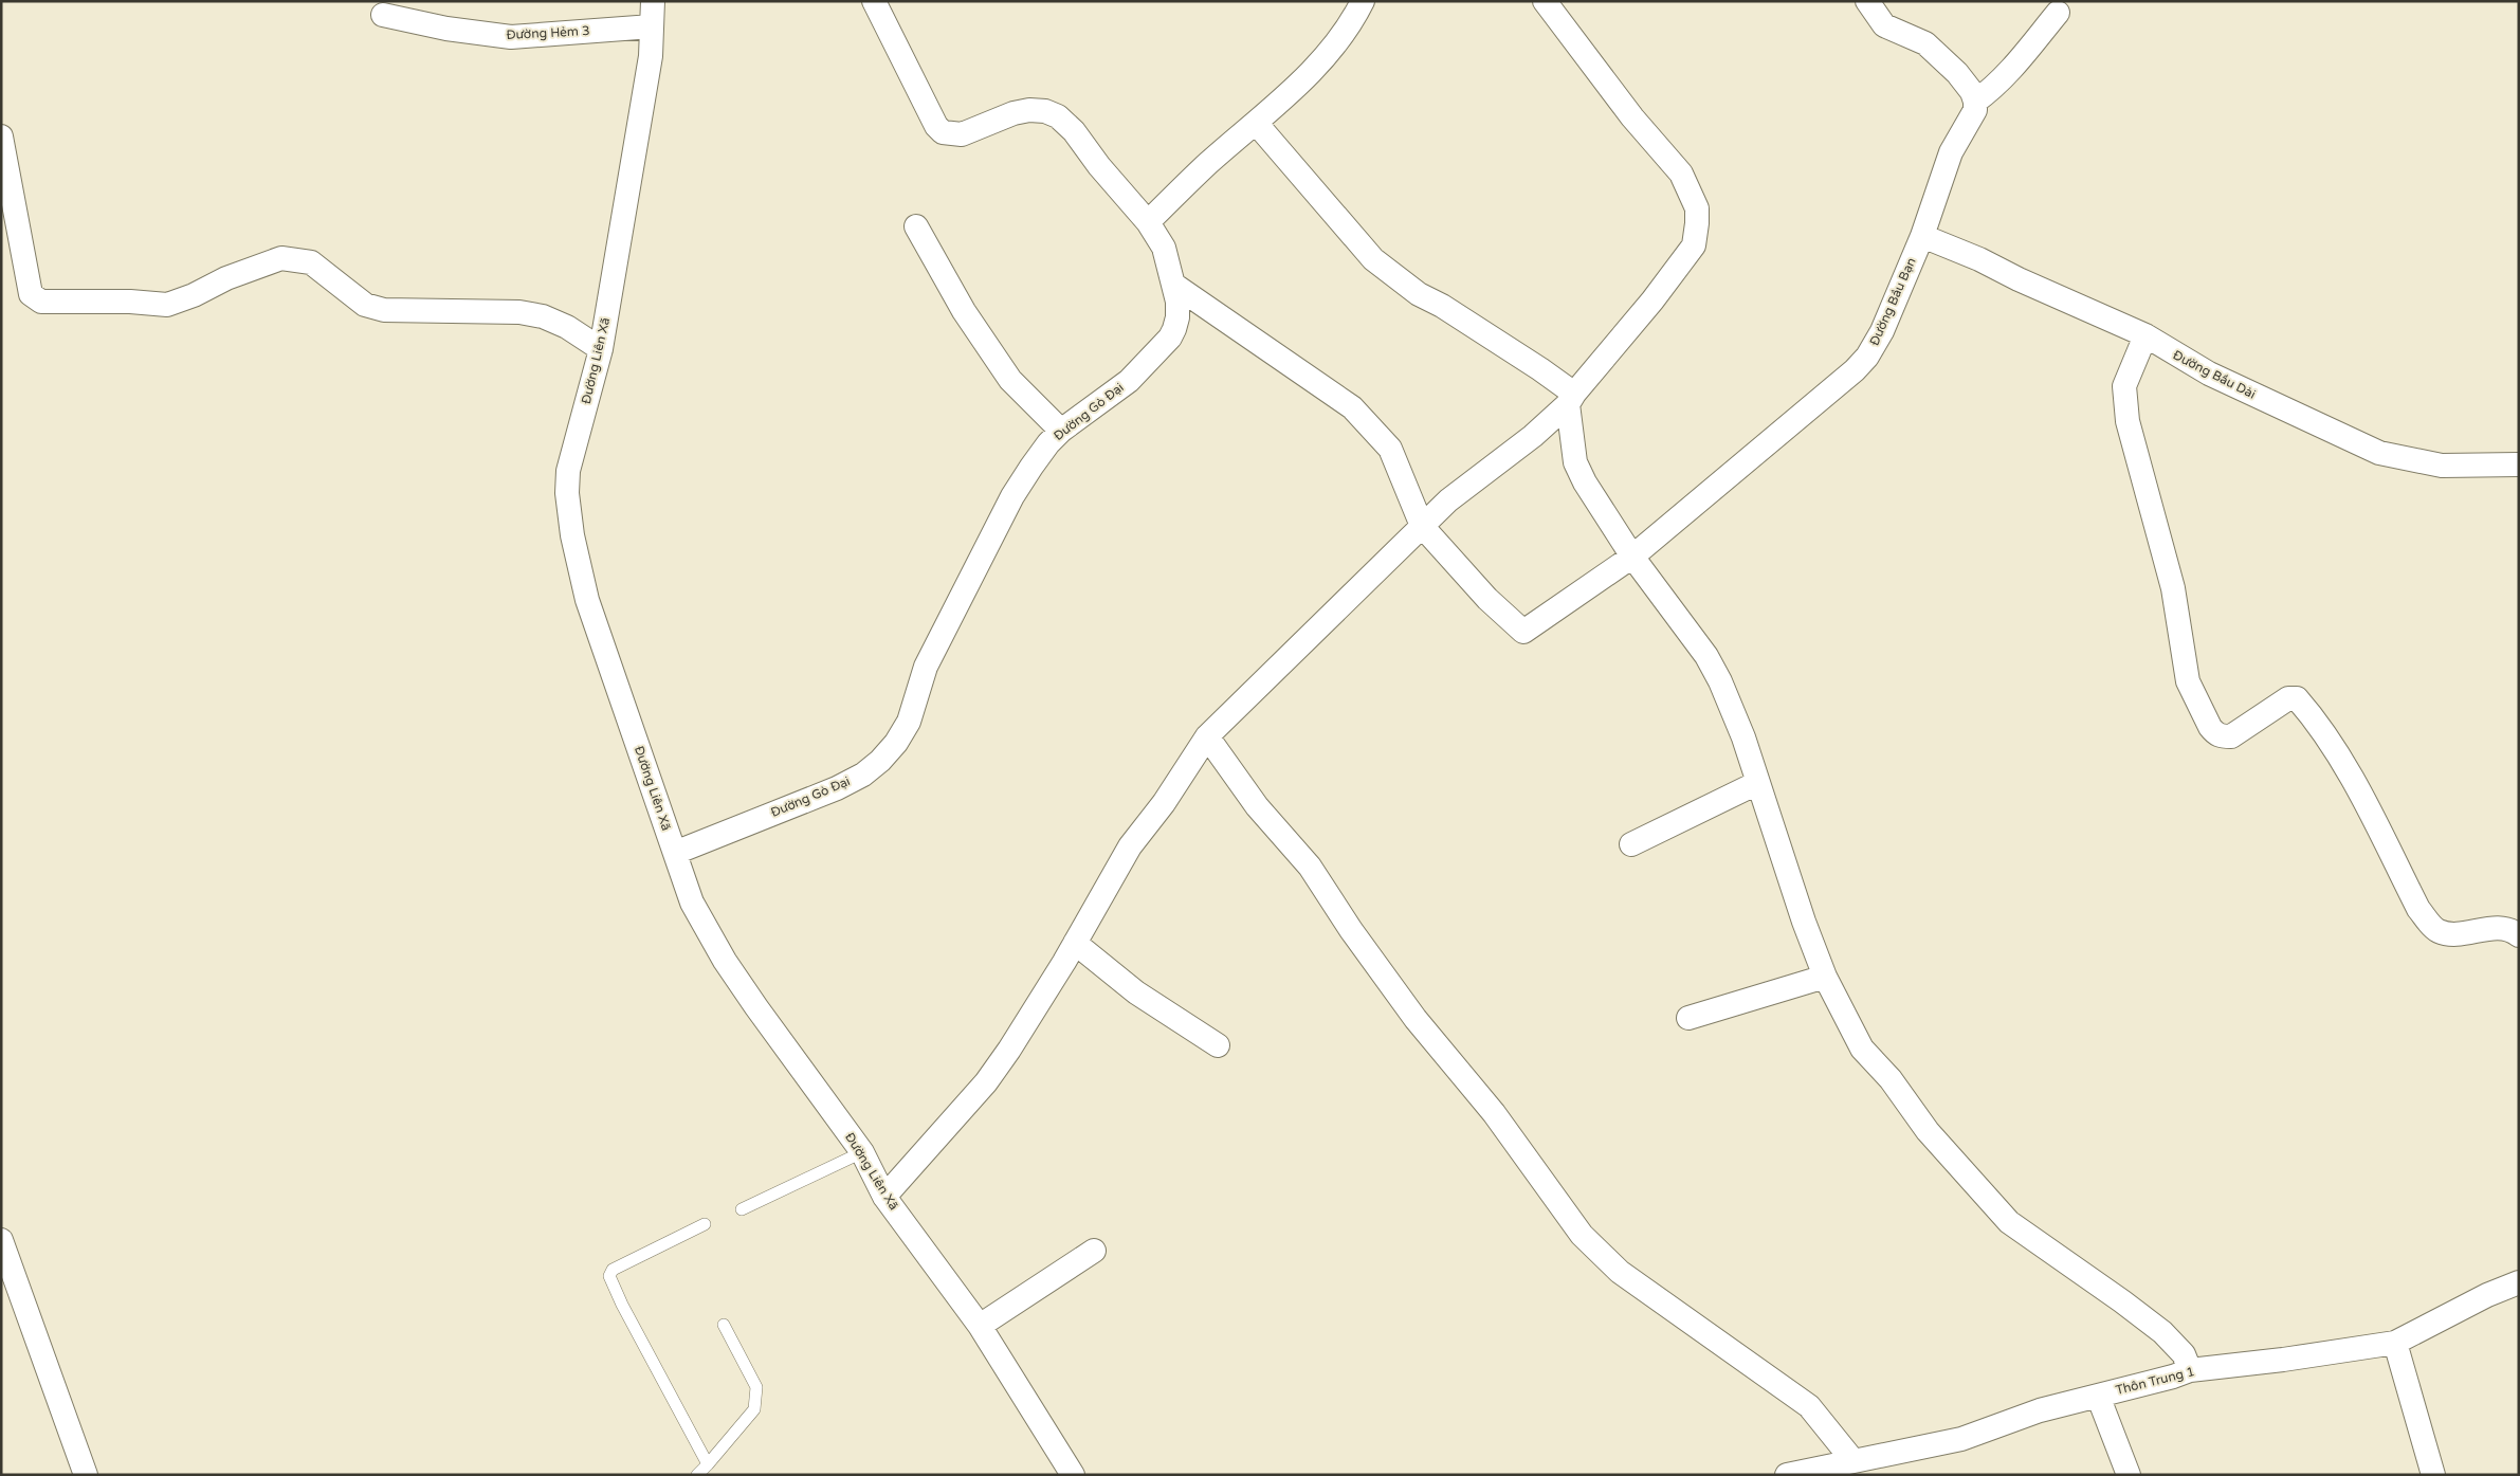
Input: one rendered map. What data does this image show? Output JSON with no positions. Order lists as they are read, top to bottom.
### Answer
{
  "streets": {
    "street": [
      "Đường Hẻm 3",
      "Đường Bầu Bạn",
      "Đường Liên Xã",
      "Đường Bầu Dài",
      "Đường Gò Đại",
      "Thôn Trung 1"
    ]
  },
  "crossings": [
    ["Đường Hẻm 3", "Đường Liên Xã"],
    ["Đường Bầu Bạn", "Đường Bầu Dài"],
    ["Đường Liên Xã", "Đường Gò Đại"]
  ]
}
